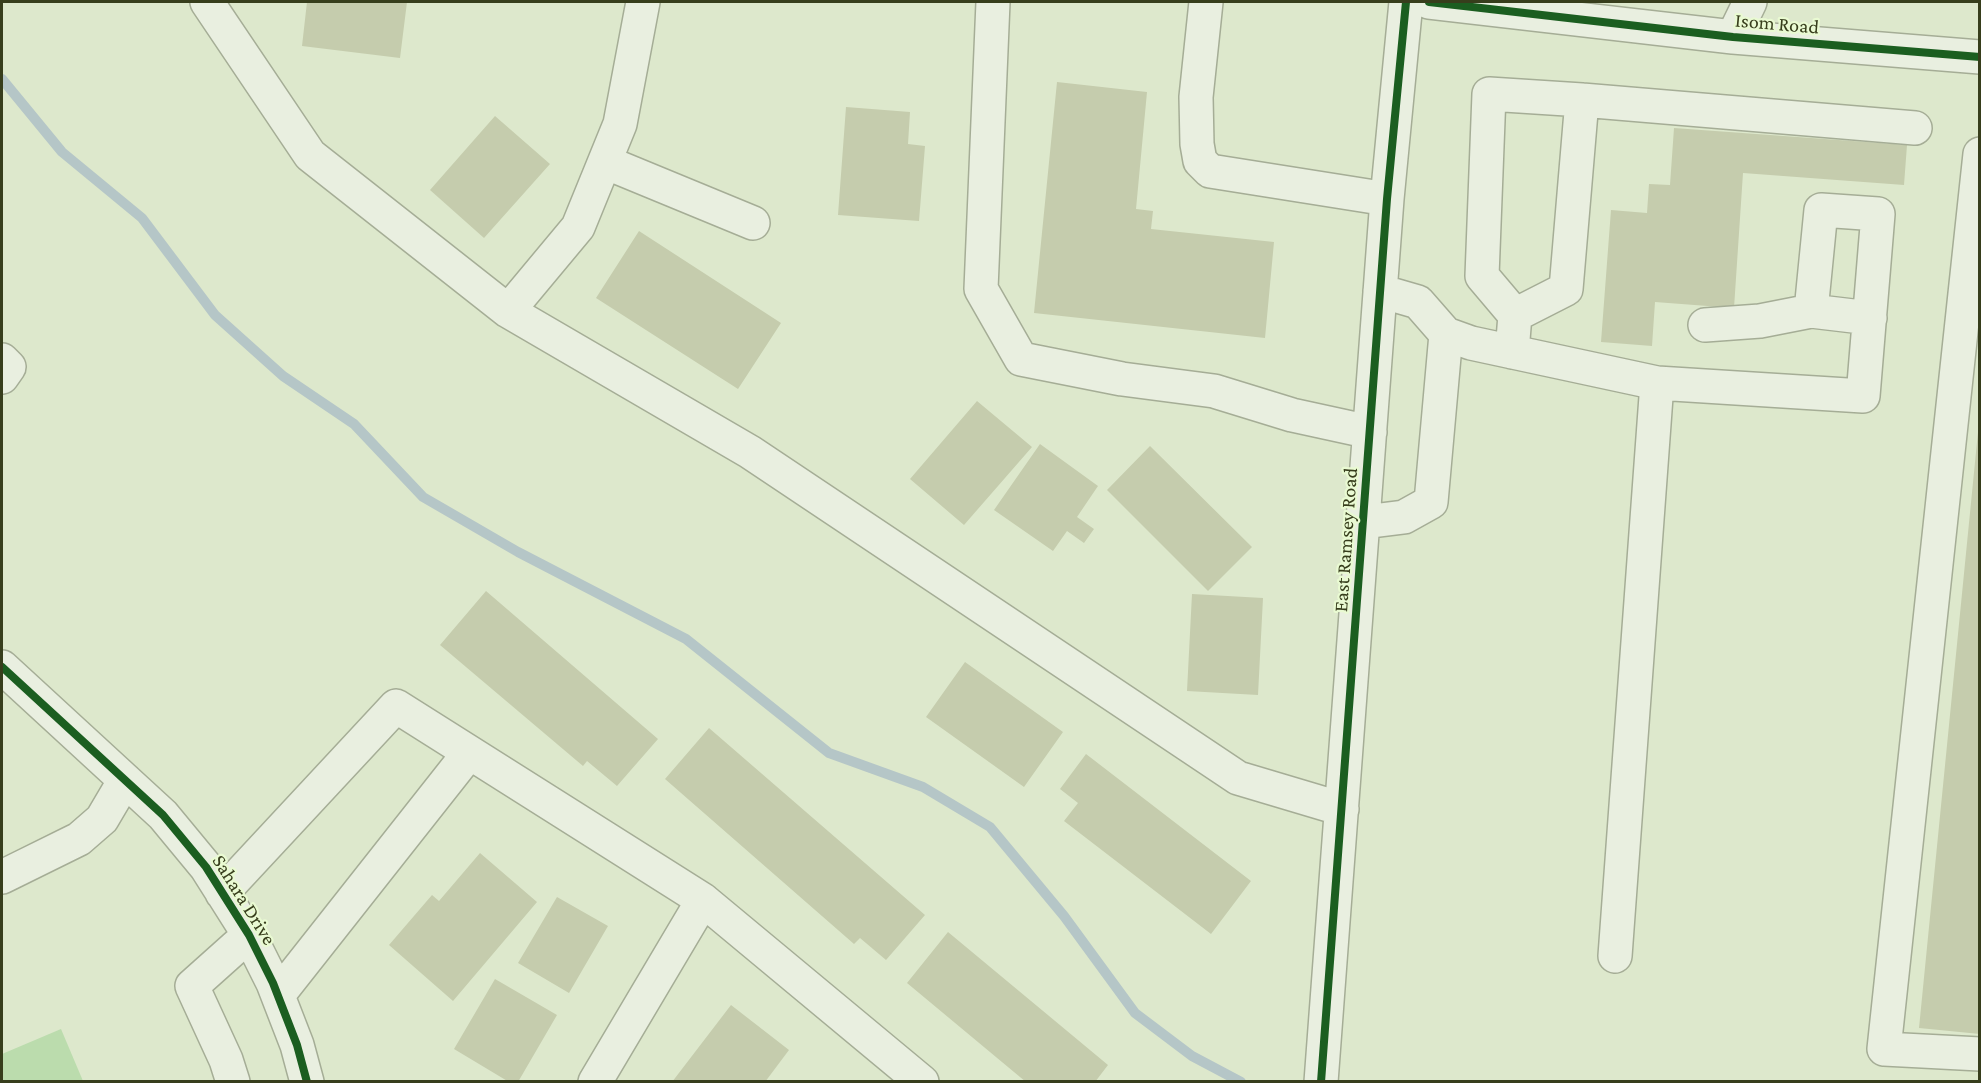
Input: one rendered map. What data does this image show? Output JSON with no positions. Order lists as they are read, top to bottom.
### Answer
{
  "streets": {
    "street": ["Isom Road", "East Ramsey Road", "Sahara Drive"]
  }
}
